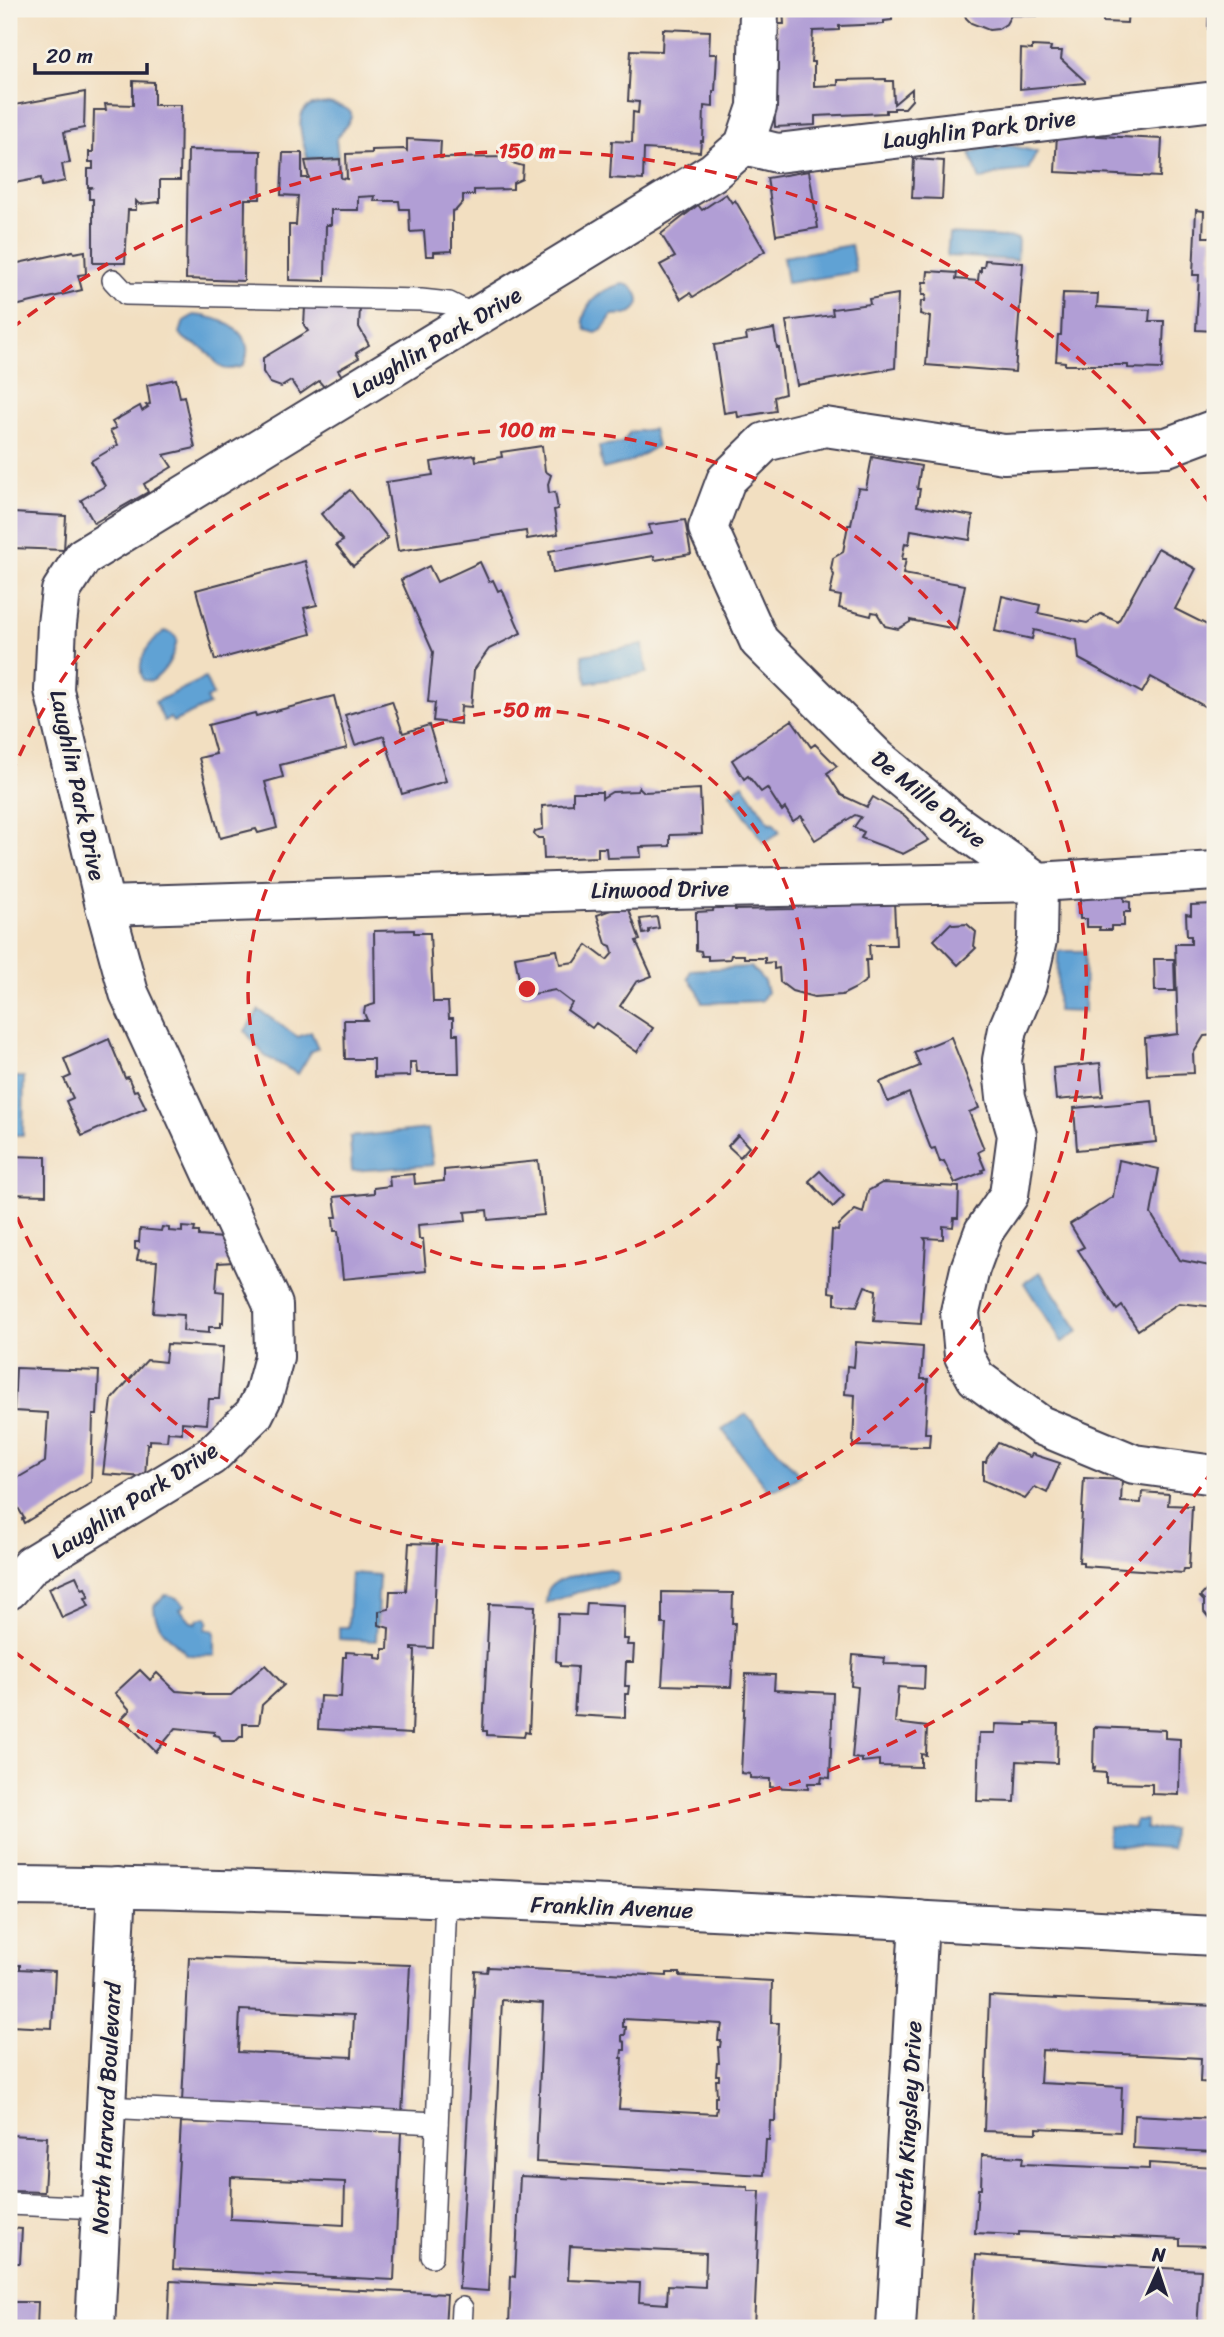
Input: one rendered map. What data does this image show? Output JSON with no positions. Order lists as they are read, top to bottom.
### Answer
{
  "streets": {
    "street": [
      "Laughlin Park Drive",
      "De Mille Drive",
      "Linwood Drive",
      "Franklin Avenue",
      "North Harvard Boulevard",
      "North Kingsley Drive"
    ]
  },
  "crossings": [
    ["Laughlin Park Drive", "Linwood Drive"],
    ["De Mille Drive", "Linwood Drive"],
    ["Franklin Avenue", "North Harvard Boulevard"],
    ["Franklin Avenue", "North Kingsley Drive"]
  ],
  "scale_bar": "20 m",
  "north": "top",
  "rings": ["150 m", "100 m", "50 m"]
}
